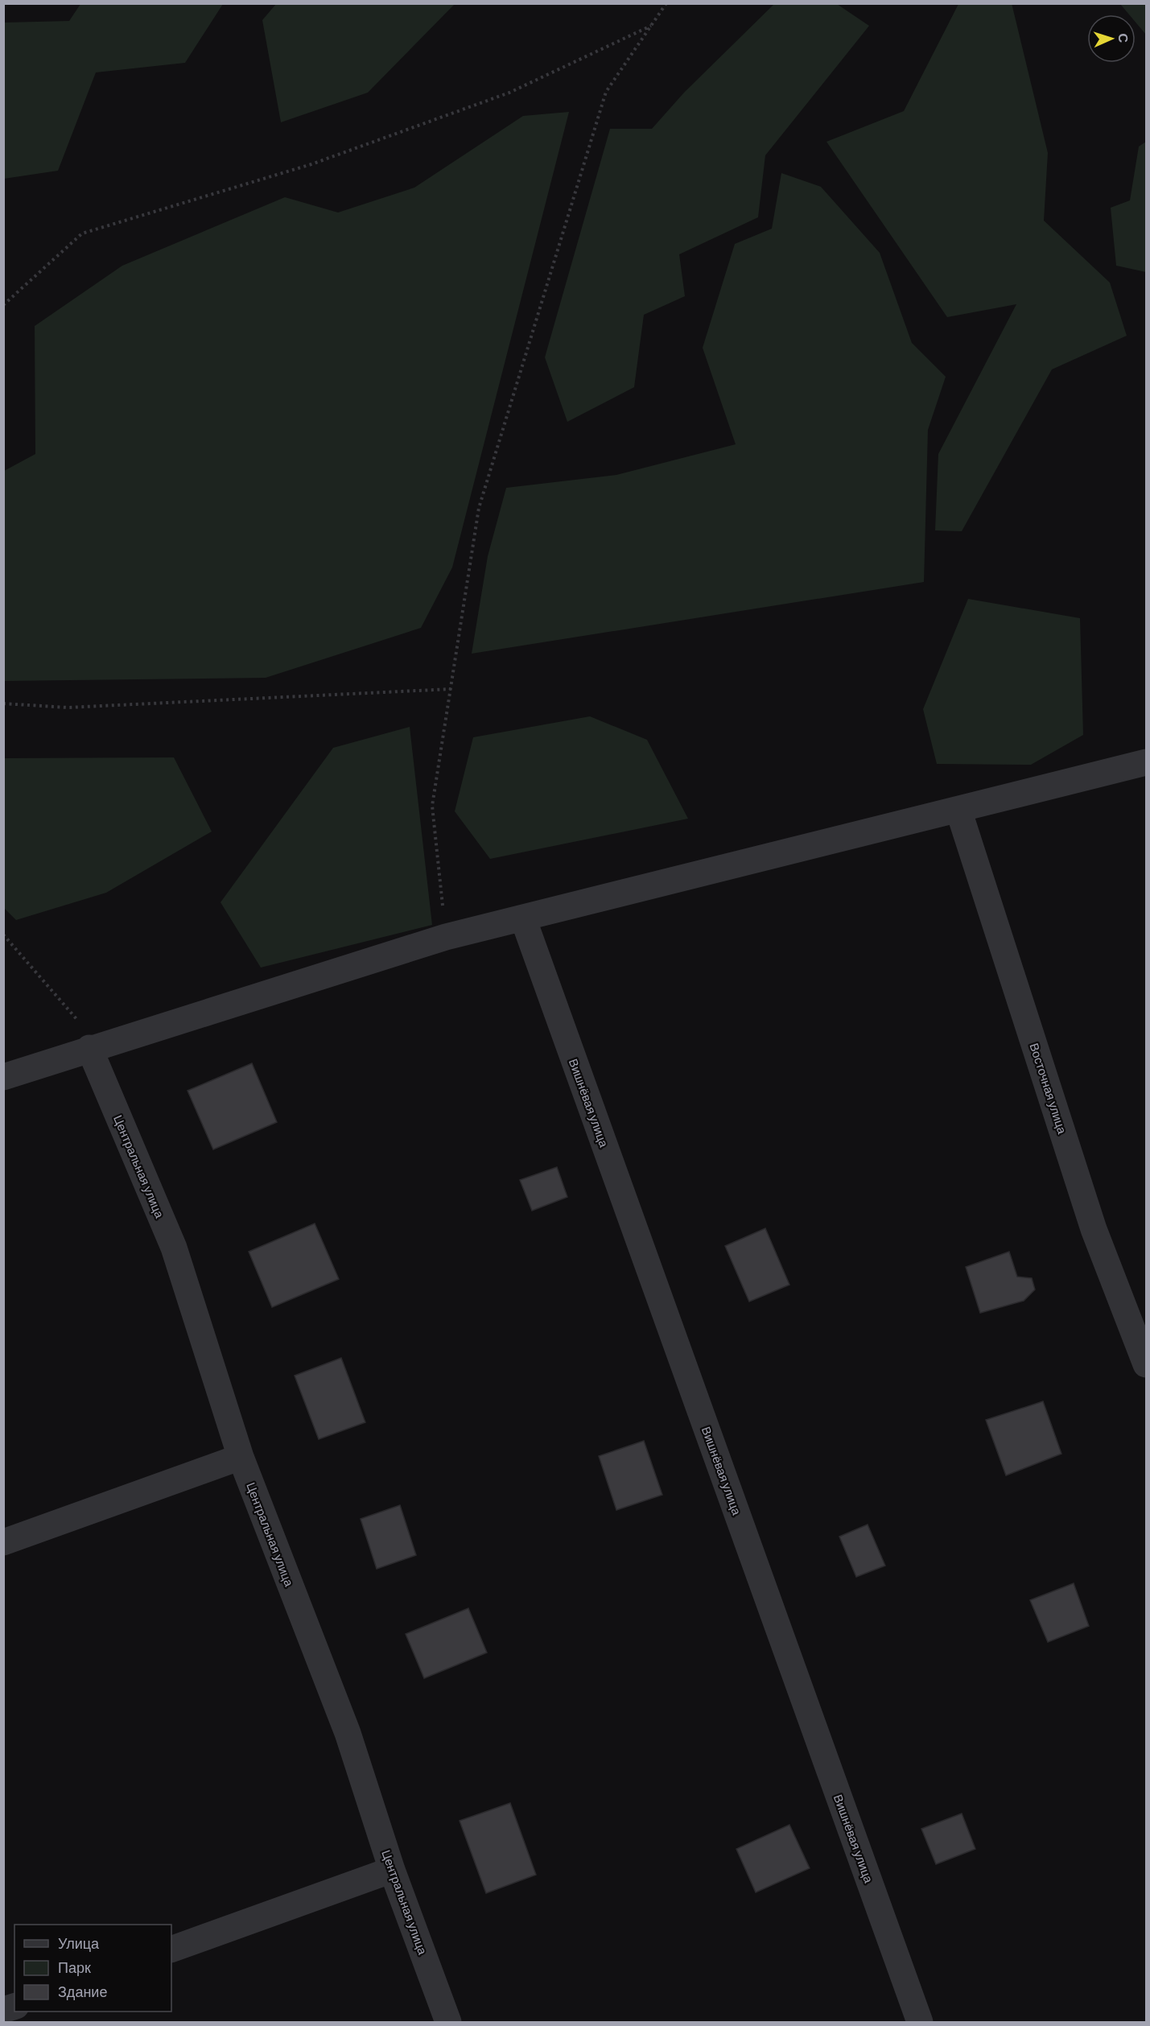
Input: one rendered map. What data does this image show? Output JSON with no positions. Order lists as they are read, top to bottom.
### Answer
{
  "streets": {
    "street": ["Восточная улица", "Вишнёвая улица", "Центральная улица"]
  },
  "legend": ["Улица", "Парк", "Здание"],
  "north": "right"
}
